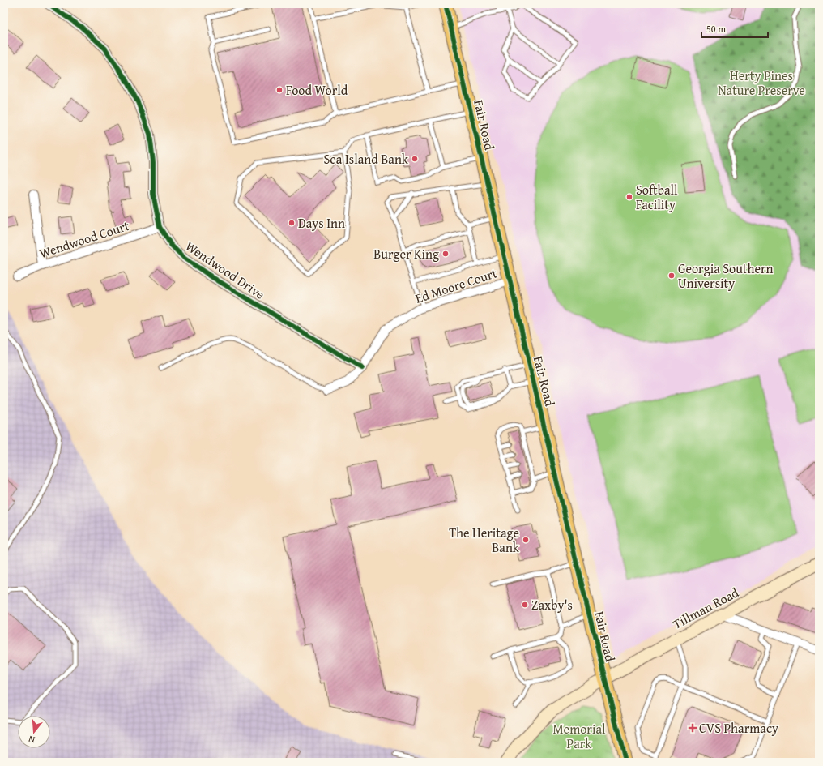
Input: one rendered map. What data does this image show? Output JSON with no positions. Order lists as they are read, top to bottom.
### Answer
{
  "streets": {
    "main road": ["Fair Road"],
    "street": [
      "Wendwood Court",
      "Wendwood Drive",
      "Ed Moore Court",
      "Tillman Road"
    ]
  },
  "crossings": [
    ["Fair Road", "Ed Moore Court"],
    ["Fair Road", "Tillman Road"],
    ["Wendwood Court", "Wendwood Drive"],
    ["Wendwood Drive", "Ed Moore Court"]
  ],
  "parks": ["Herty Pines Nature Preserve", "Memorial Park"],
  "places": {
    "other": [
      "Food World",
      "Sea Island Bank",
      "Softball Facility",
      "Days Inn",
      "Burger King",
      "Georgia Southern University",
      "The Heritage Bank",
      "Zaxby's"
    ],
    "health": ["CVS Pharmacy"]
  },
  "scale_bar": "50 m",
  "north": "bottom"
}
